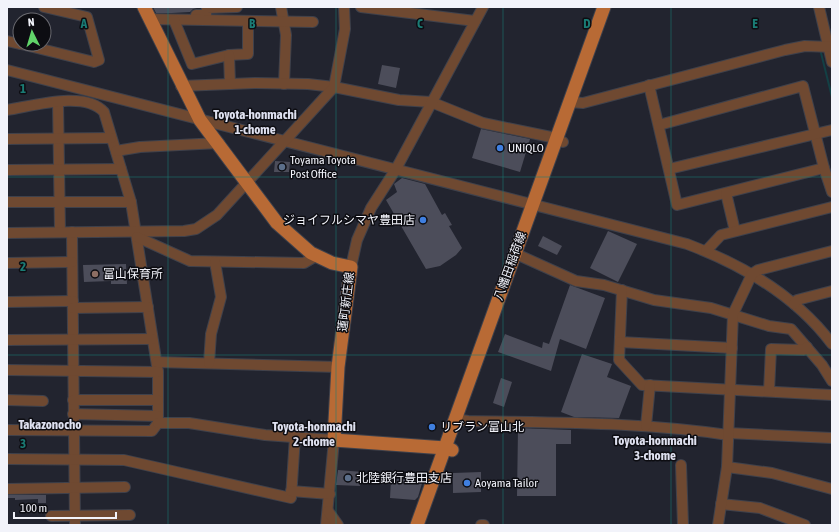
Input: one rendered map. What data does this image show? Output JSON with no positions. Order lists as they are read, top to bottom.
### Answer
{
  "streets": {
    "main road": ["八幡田稲荷線", "蓮町新庄線"]
  },
  "districts": [
    "Toyota-honmachi 1-chome",
    "Takazonocho",
    "Toyota-honmachi 2-chome",
    "Toyota-honmachi 3-chome"
  ],
  "places": [
    "UNIQLO",
    "Toyama Toyota Post Office",
    "ジョイフルシマヤ豊田店",
    "富山保育所",
    "リブラン富山北",
    "北陸銀行豊田支店",
    "Aoyama Tailor"
  ],
  "scale_bar": "100 m",
  "north": "top",
  "grid": {
    "columns": [
      "A",
      "B",
      "C",
      "D",
      "E"
    ],
    "rows": ["1", "2", "3"]
  }
}
